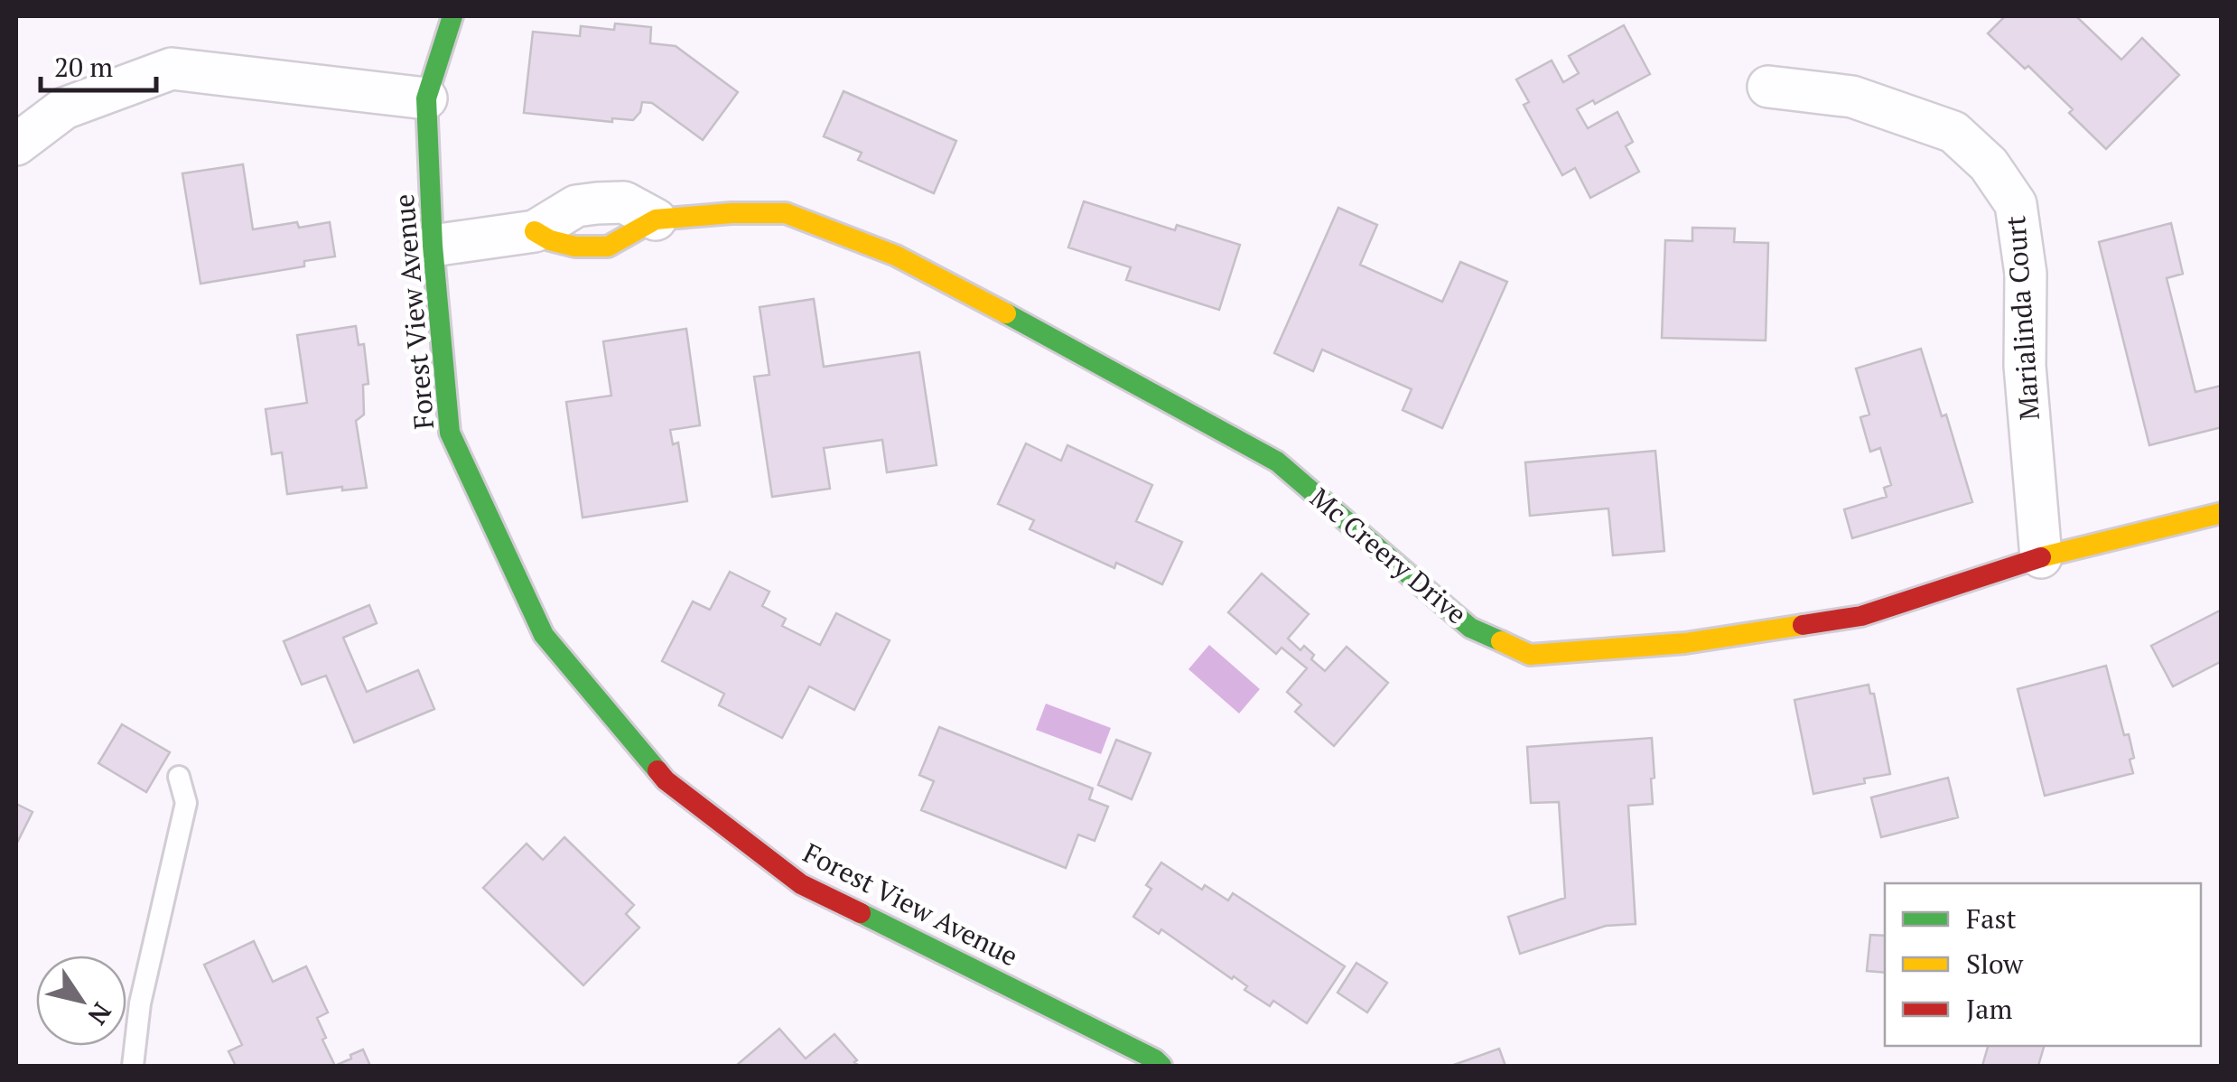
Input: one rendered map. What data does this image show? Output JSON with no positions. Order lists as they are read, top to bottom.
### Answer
{
  "streets": {
    "street": ["Forest View Avenue", "Marialinda Court", "Mc Creery Drive"]
  },
  "crossings": [
    ["Forest View Avenue", "Mc Creery Drive"],
    ["Marialinda Court", "Mc Creery Drive"]
  ],
  "legend": ["Fast", "Slow", "Jam"],
  "scale_bar": "20 m",
  "north": "bottom right"
}
